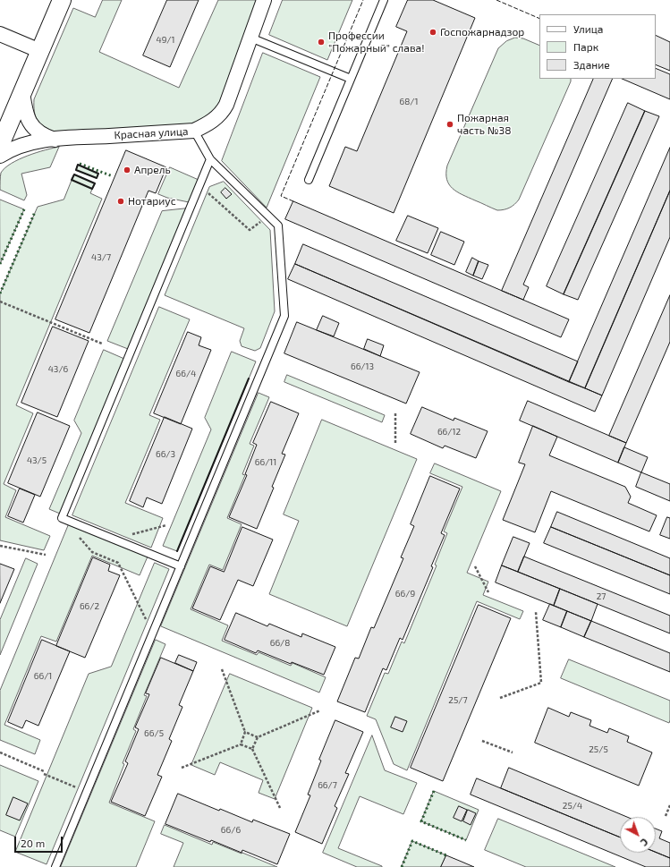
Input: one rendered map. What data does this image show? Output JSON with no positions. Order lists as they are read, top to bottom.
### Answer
{
  "streets": {
    "street": ["Красная улица"]
  },
  "places": [
    "Госпожарнадзор",
    "Профессии \"Пожарный\" слава!",
    "Пожарная часть №38",
    "Апрель",
    "Нотариус"
  ],
  "house_numbers": [
    "49/1",
    "68/1",
    "43/7",
    "66/13",
    "43/6",
    "66/4",
    "66/12",
    "66/3",
    "43/5",
    "66/11",
    "66/9",
    "27",
    "66/2",
    "66/8",
    "66/1",
    "25/7",
    "66/5",
    "25/5",
    "66/7",
    "25/4",
    "66/6"
  ],
  "legend": ["Улица", "Парк", "Здание"],
  "scale_bar": "20 m",
  "north": "bottom right"
}
